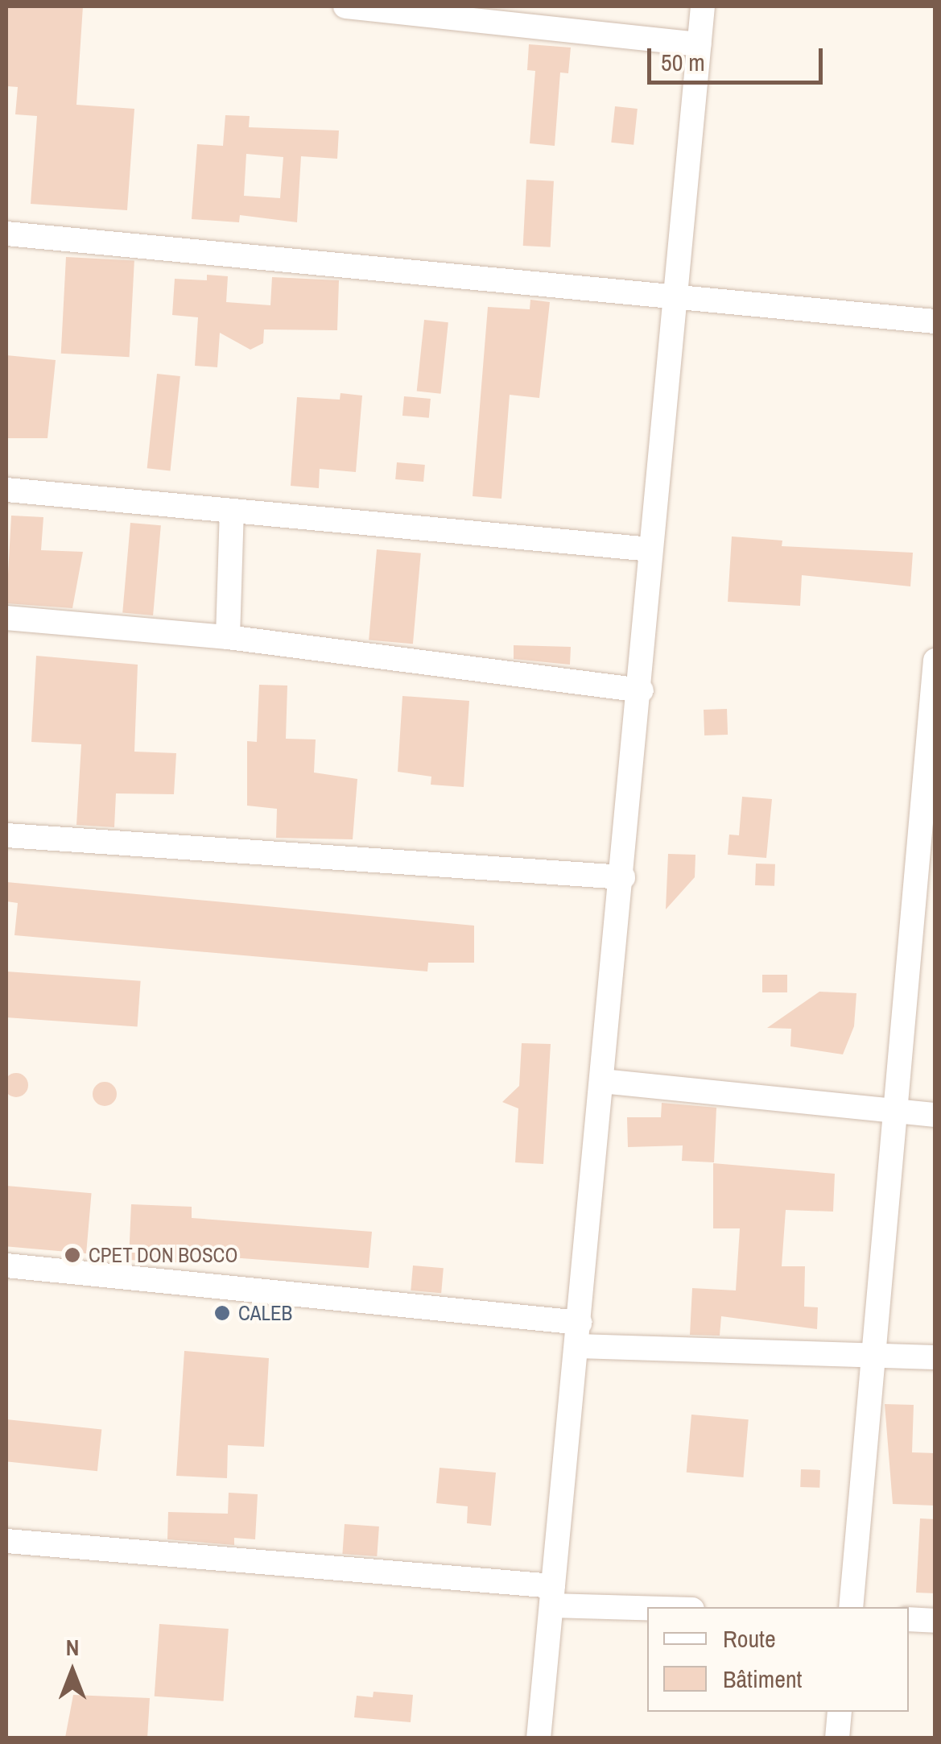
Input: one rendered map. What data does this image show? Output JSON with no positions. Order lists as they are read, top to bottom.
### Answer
{
  "places": ["CPET DON BOSCO", "CALEB"],
  "legend": ["Route", "Bâtiment"],
  "scale_bar": "50 m",
  "north": "top"
}
